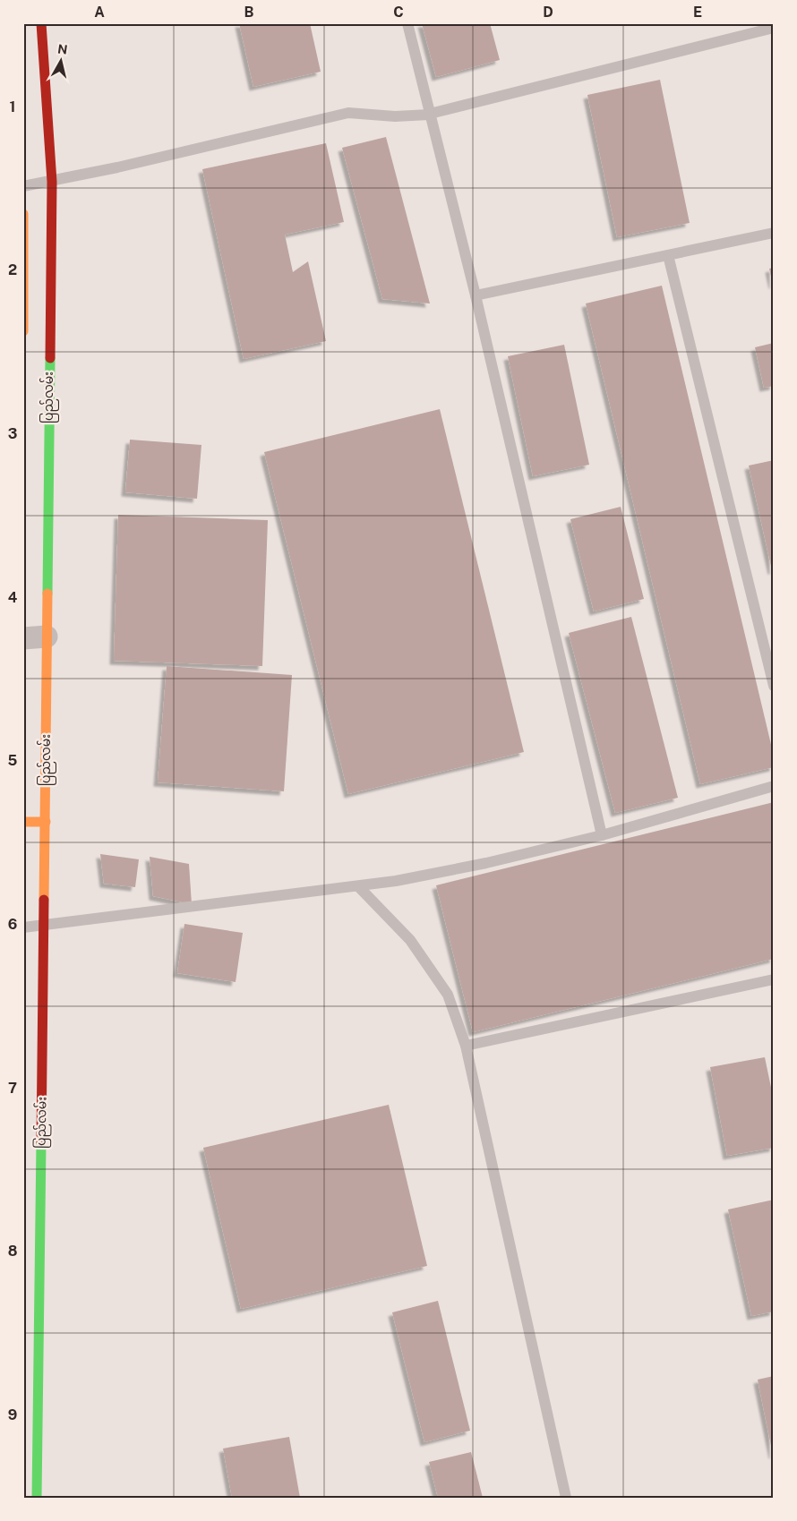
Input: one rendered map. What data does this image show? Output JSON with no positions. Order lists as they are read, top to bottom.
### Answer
{
  "streets": {
    "highway": ["ပြည်လမ်း"]
  },
  "north": "top",
  "grid": {
    "columns": [
      "A",
      "B",
      "C",
      "D",
      "E"
    ],
    "rows": [
      "1",
      "2",
      "3",
      "4",
      "5",
      "6",
      "7",
      "8",
      "9"
    ]
  }
}
